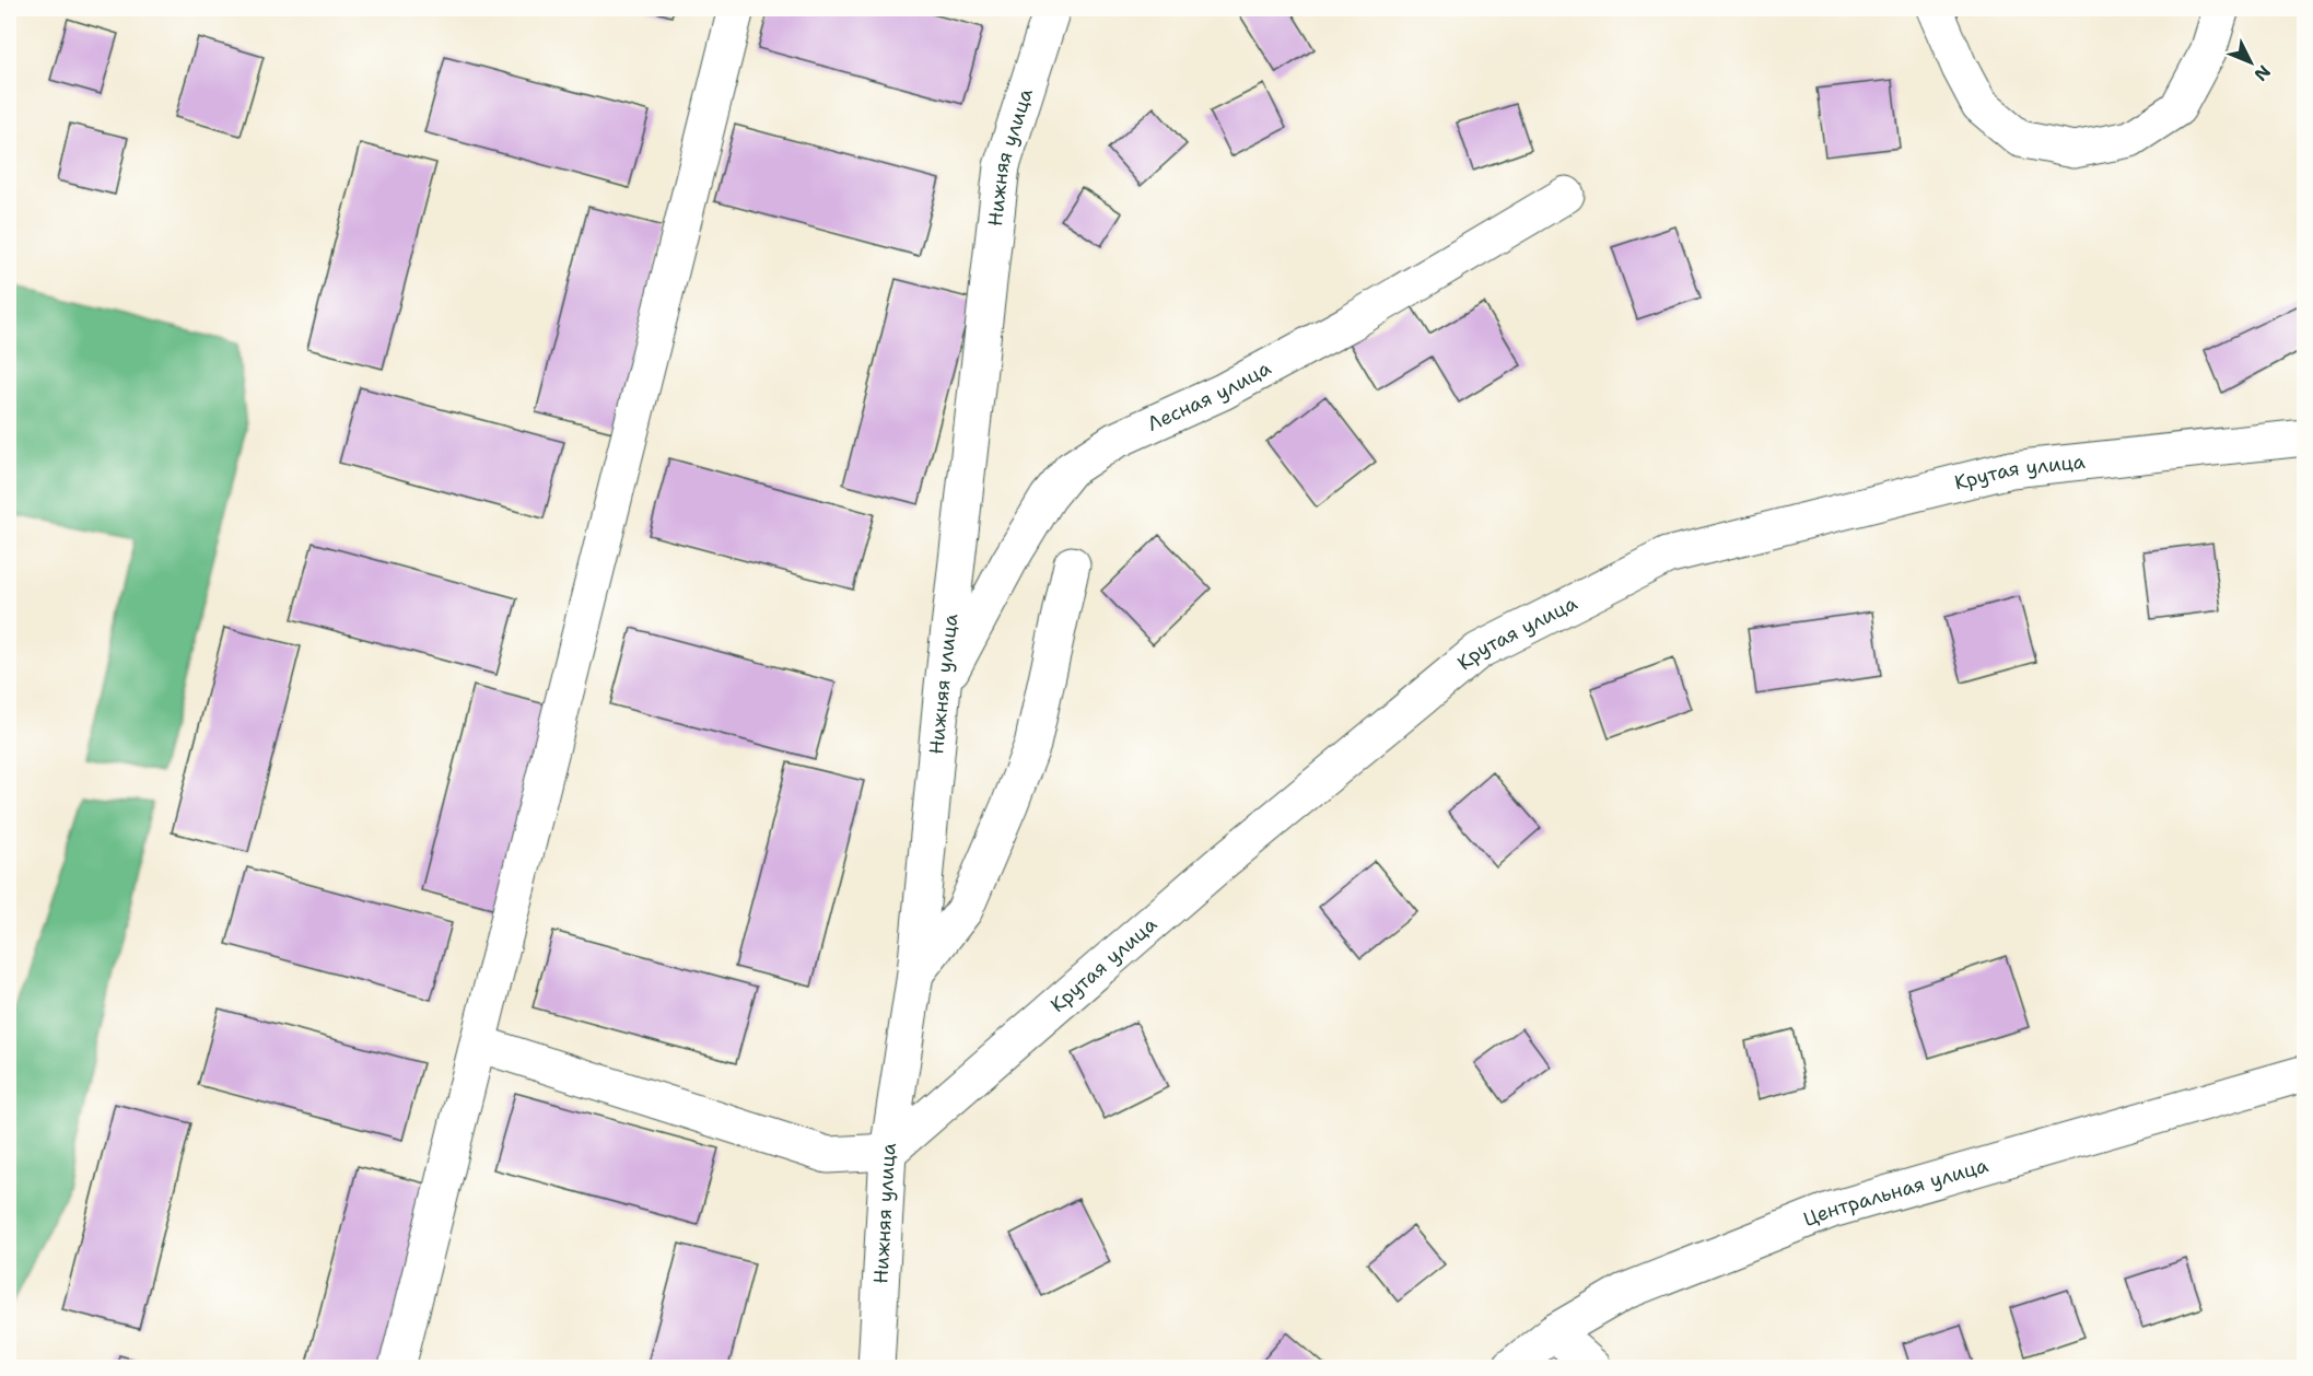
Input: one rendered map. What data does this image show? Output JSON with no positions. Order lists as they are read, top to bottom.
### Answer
{
  "streets": {
    "street": [
      "Нижняя улица",
      "Лесная улица",
      "Крутая улица",
      "Центральная улица"
    ]
  },
  "crossings": [
    ["Нижняя улица", "Лесная улица"],
    ["Нижняя улица", "Крутая улица"]
  ],
  "north": "bottom right"
}
